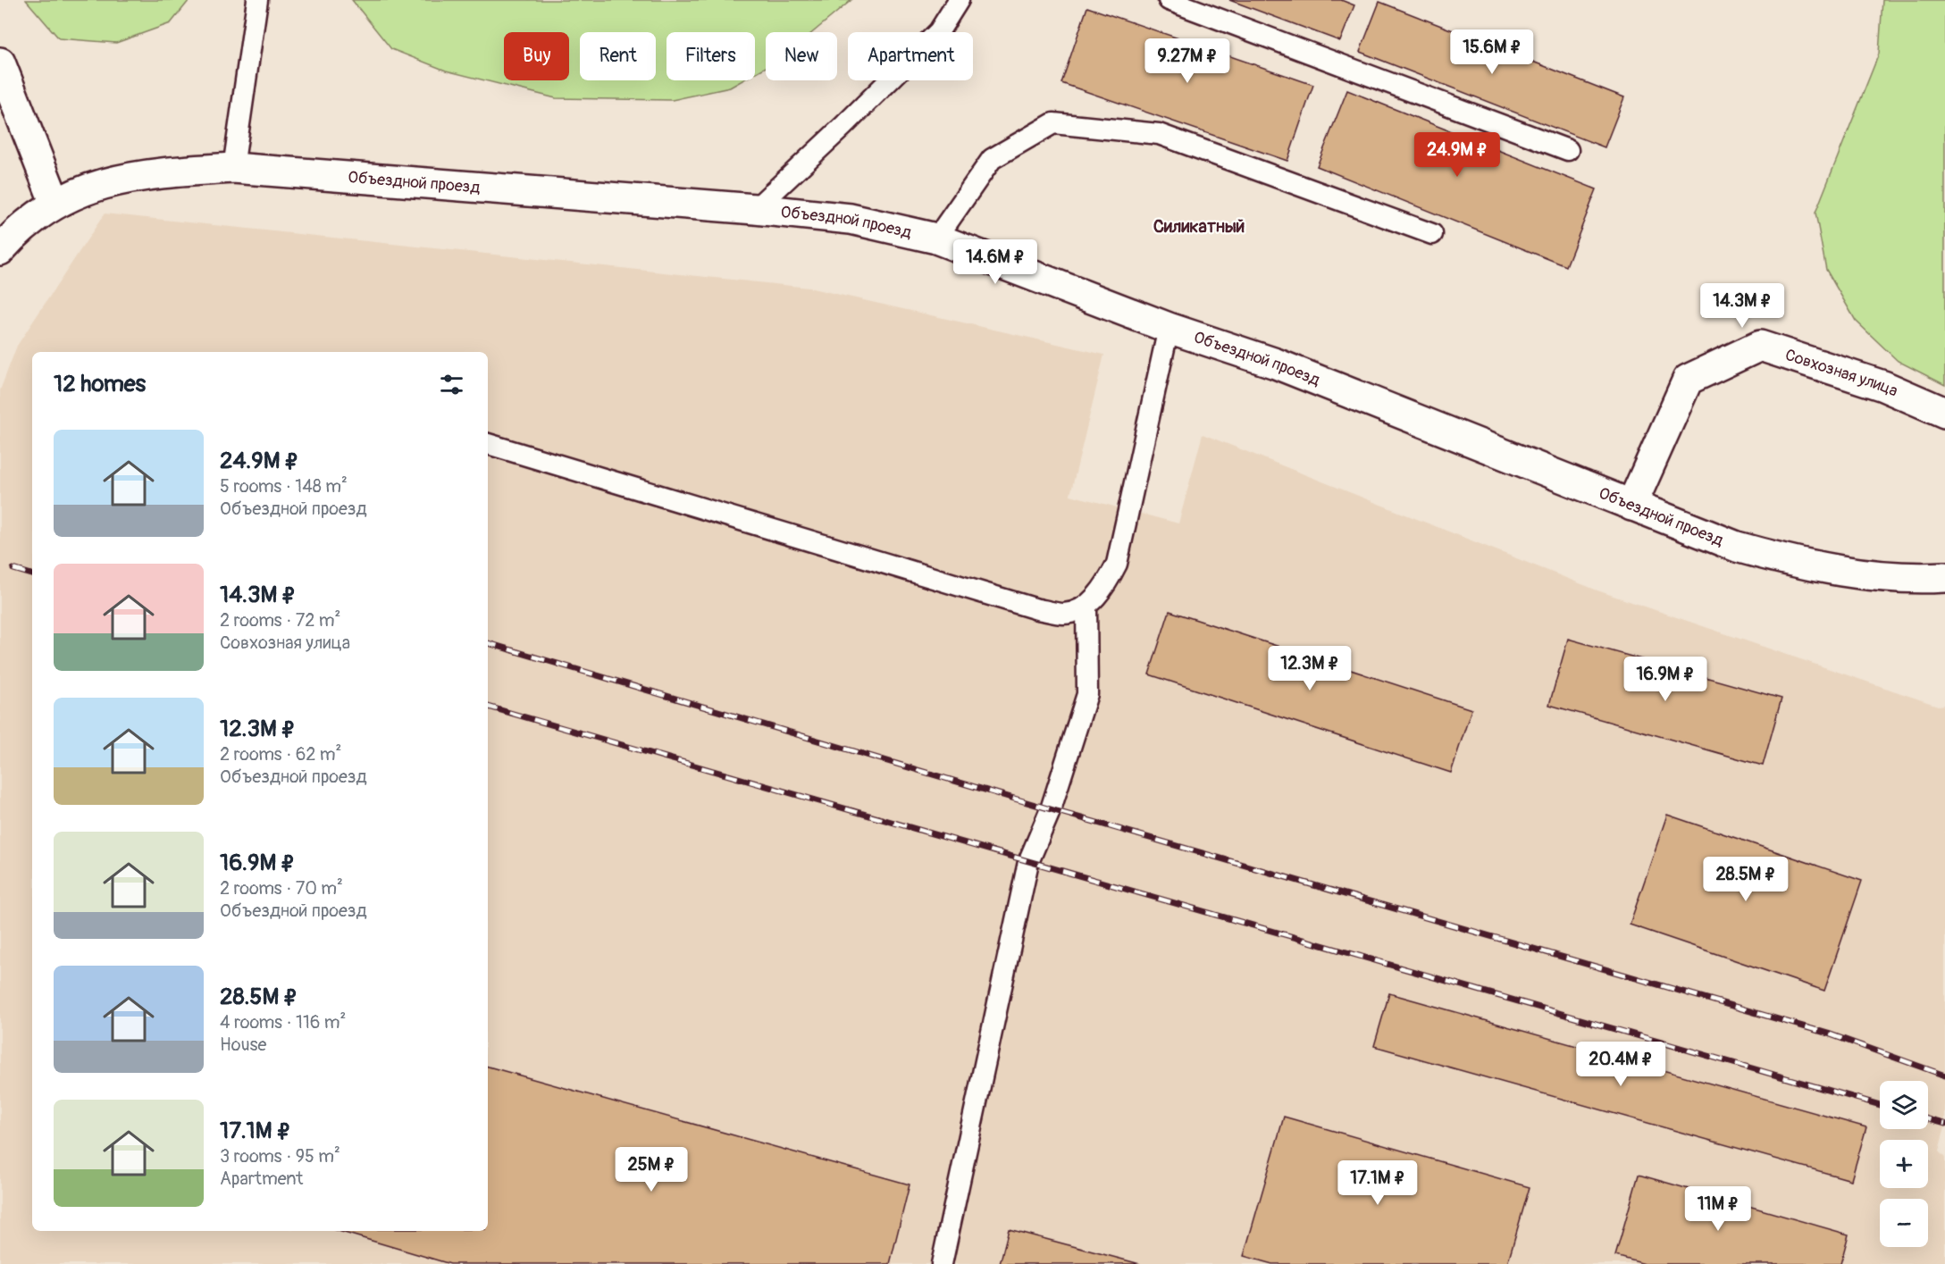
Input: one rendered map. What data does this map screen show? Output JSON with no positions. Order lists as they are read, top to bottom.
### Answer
{
  "streets": {
    "street": ["Объездной проезд", "Совхозная улица"]
  },
  "crossings": [
    ["Объездной проезд", "Совхозная улица"]
  ],
  "districts": ["Силикатный"],
  "page": {
    "price": [
      "15.6M ₽",
      "9.27M ₽",
      "24.9M ₽",
      "14.6M ₽",
      "14.3M ₽",
      "12.3M ₽",
      "16.9M ₽",
      "28.5M ₽",
      "20.4M ₽",
      "25M ₽",
      "17.1M ₽",
      "11M ₽"
    ],
    "chip": [
      "Buy",
      "Rent",
      "Filters",
      "New",
      "Apartment"
    ],
    "heading": "12 homes",
    "list": [
      {
        "name": "24.9M ₽",
        "note": "5 rooms · 148 m² · Объездной проезд"
      },
      {
        "name": "14.3M ₽",
        "note": "2 rooms · 72 m² · Совхозная улица"
      },
      {
        "name": "12.3M ₽",
        "note": "2 rooms · 62 m² · Объездной проезд"
      },
      {
        "name": "16.9M ₽",
        "note": "2 rooms · 70 m² · Объездной проезд"
      },
      {
        "name": "28.5M ₽",
        "note": "4 rooms · 116 m² · House"
      },
      {
        "name": "17.1M ₽",
        "note": "3 rooms · 95 m² · Apartment"
      }
    ],
    "map_buttons": ["+", "−"]
  }
}
